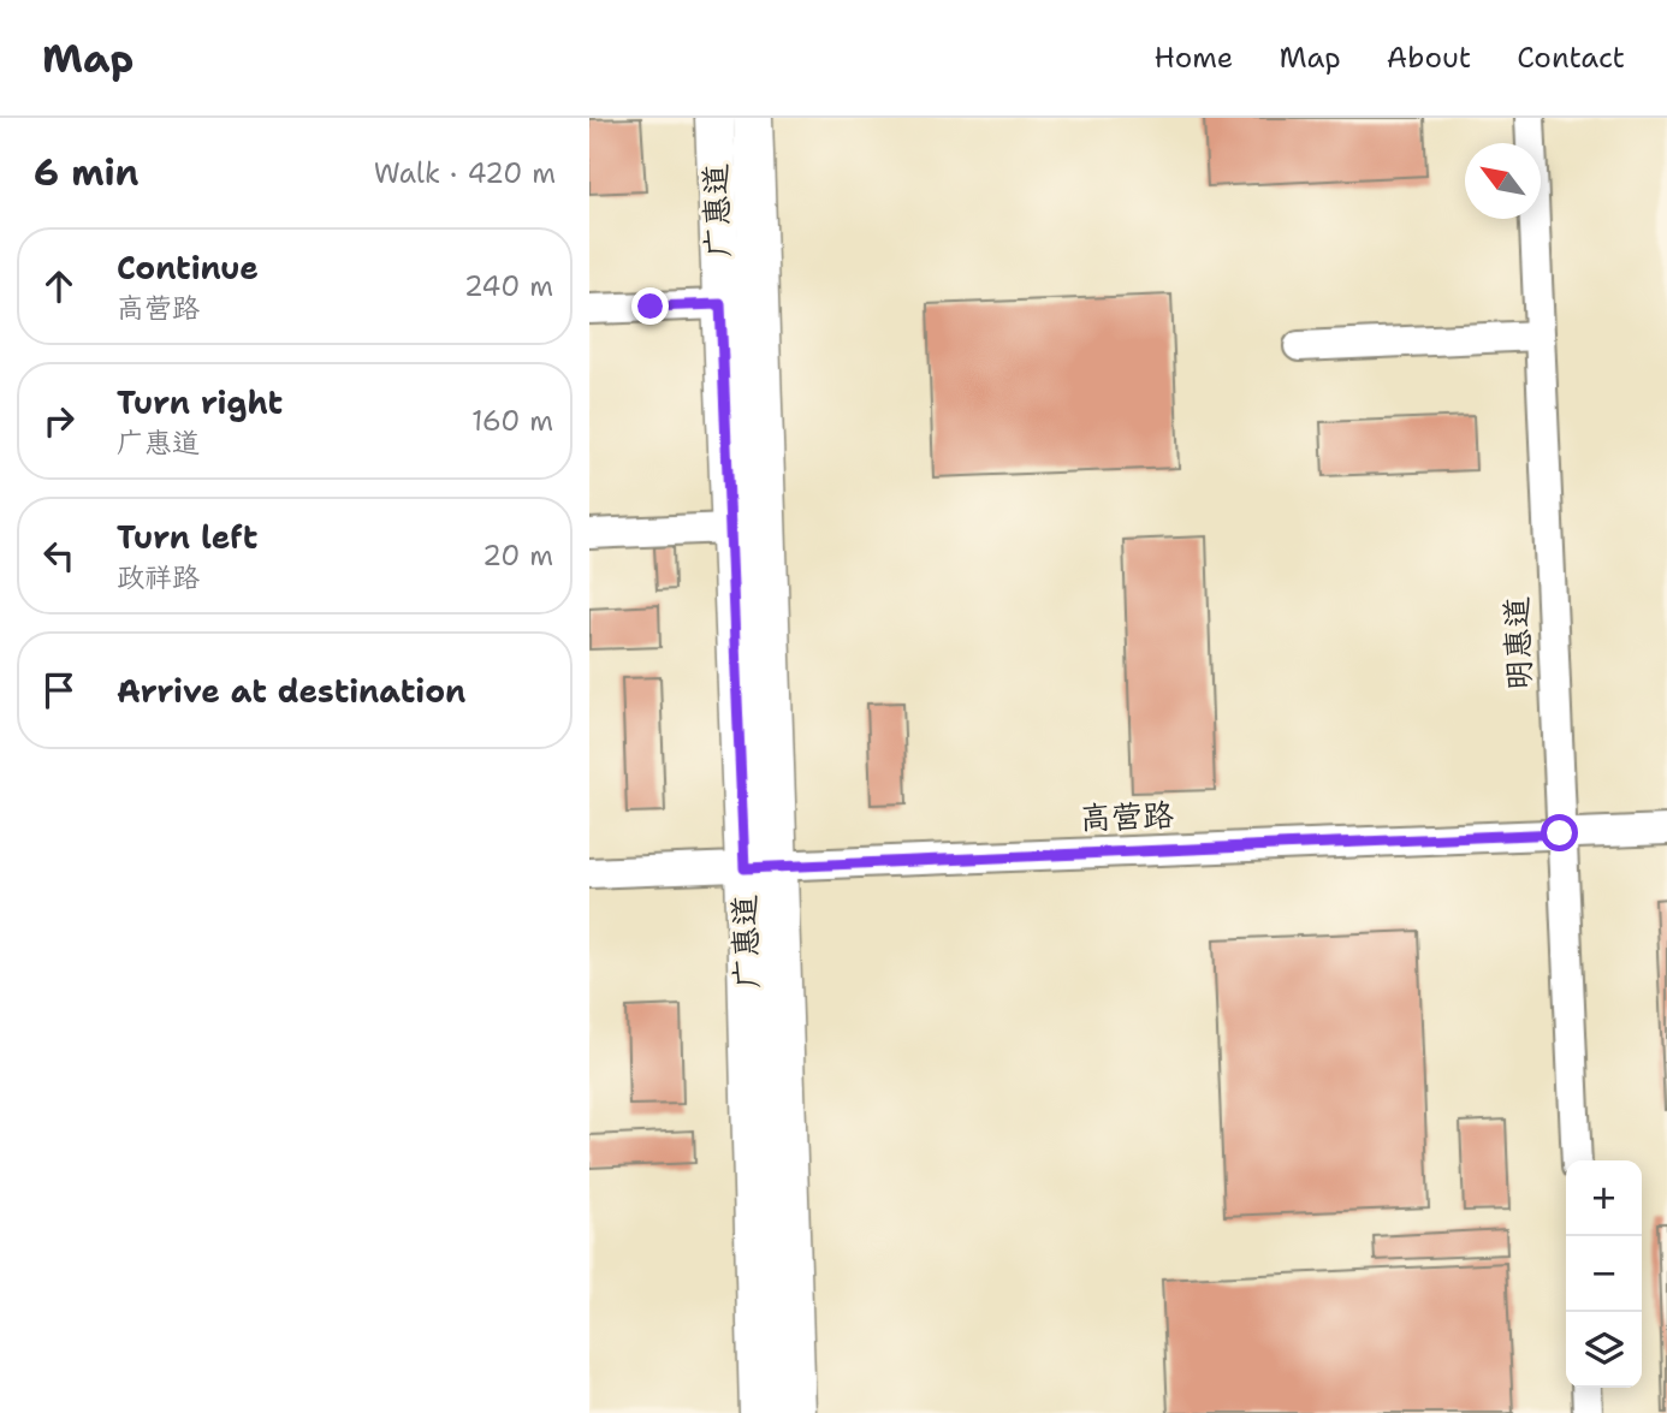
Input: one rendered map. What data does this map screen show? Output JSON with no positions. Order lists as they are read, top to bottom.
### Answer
{
  "streets": {
    "main road": ["广惠道"],
    "street": ["明惠道", "高营路"]
  },
  "crossings": [
    ["广惠道", "高营路"],
    ["明惠道", "高营路"]
  ],
  "north": "top left",
  "page": {
    "header": "Map",
    "nav": [
      "Home",
      "Map",
      "About",
      "Contact"
    ],
    "heading": ["6 min", "Walk · 420 m"],
    "list": [
      ["Continue", "高营路", "240 m"],
      ["Turn right", "广惠道", "160 m"],
      ["Turn left", "政祥路", "20 m"],
      "Arrive at destination"
    ],
    "map_buttons": ["+", "−"]
  }
}
